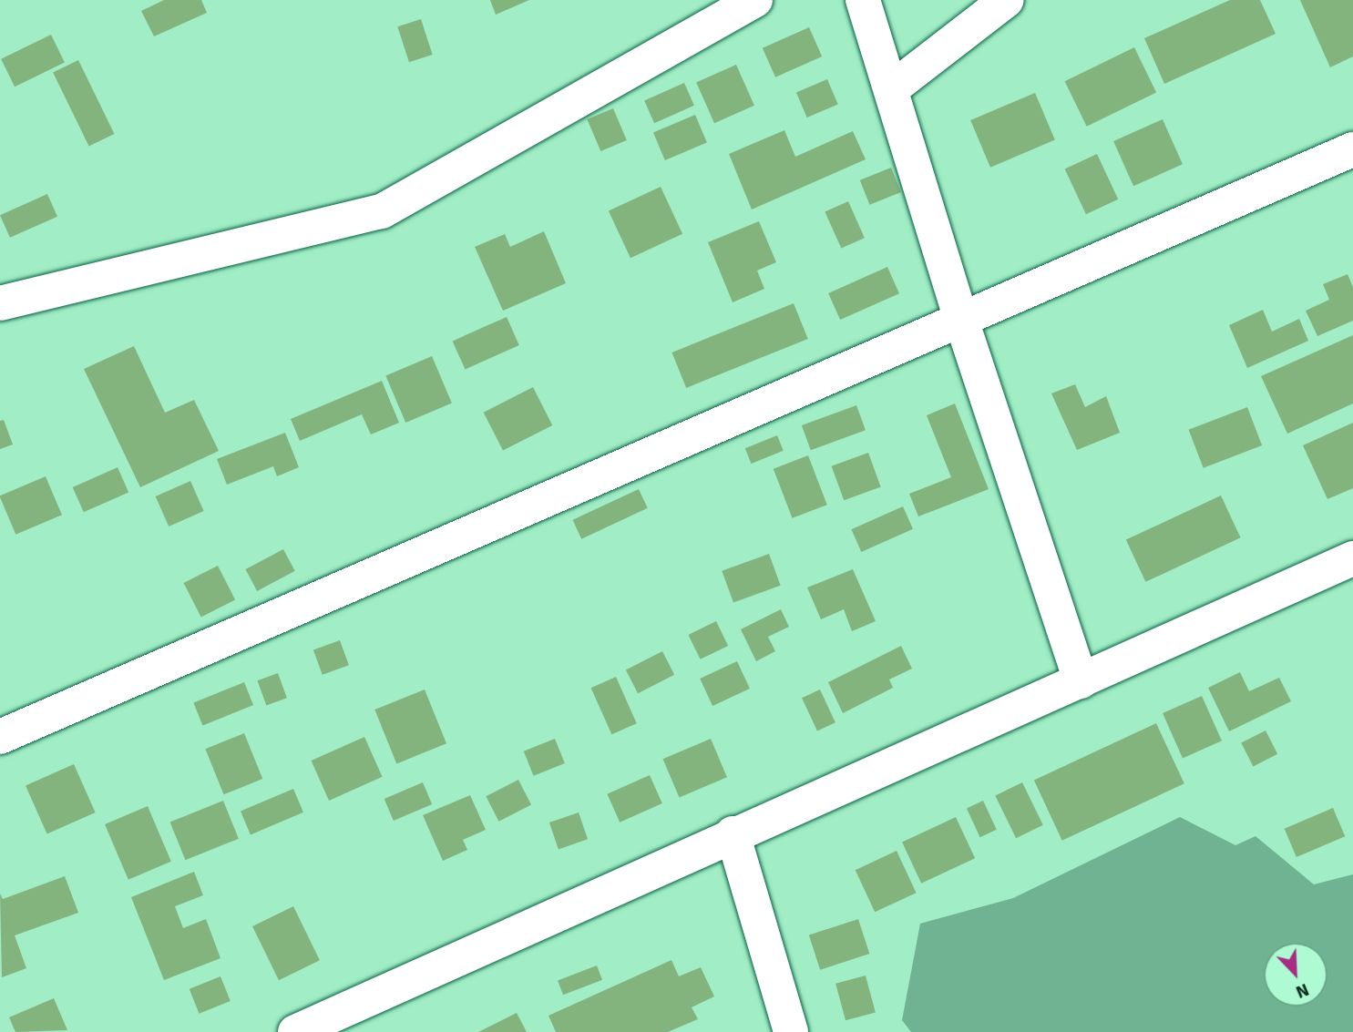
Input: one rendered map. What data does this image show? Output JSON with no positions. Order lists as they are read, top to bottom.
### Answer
{
  "north": "bottom right"
}
